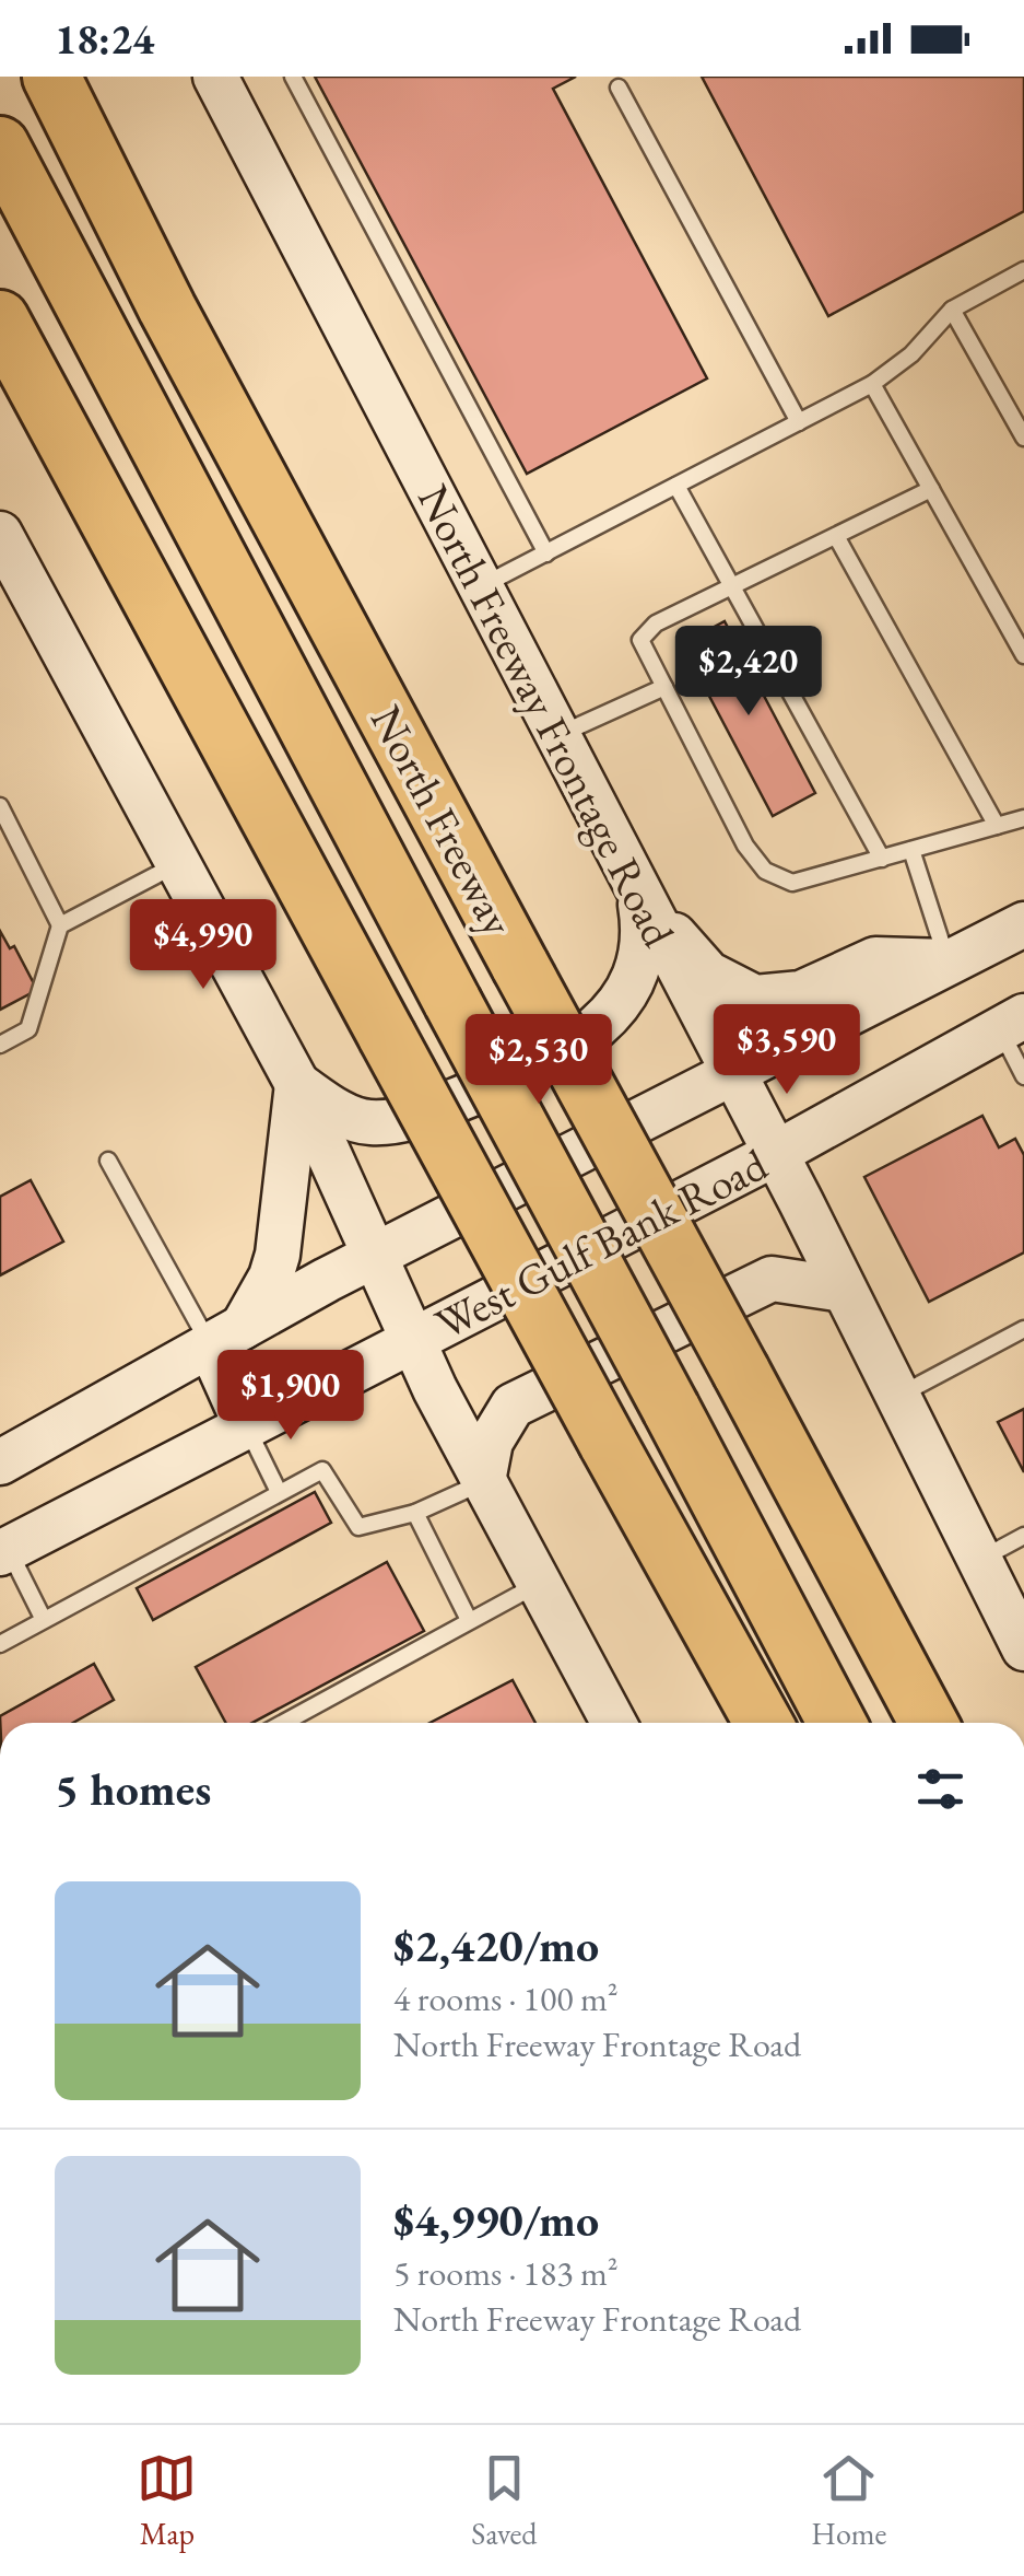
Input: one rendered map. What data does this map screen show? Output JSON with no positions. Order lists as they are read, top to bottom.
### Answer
{
  "streets": {
    "highway": ["North Freeway"],
    "main road": ["North Freeway Frontage Road", "West Gulf Bank Road"]
  },
  "crossings": [
    ["North Freeway Frontage Road", "West Gulf Bank Road"]
  ],
  "page": {
    "status": "18:24",
    "price": [
      "$2,420",
      "$4,990",
      "$3,590",
      "$2,530",
      "$1,900"
    ],
    "heading": "5 homes",
    "list": [
      {
        "name": "$2,420/mo",
        "note": "4 rooms · 100 m² · North Freeway Frontage Road"
      },
      {
        "name": "$4,990/mo",
        "note": "5 rooms · 183 m² · North Freeway Frontage Road"
      }
    ],
    "tabs": ["Map", "Saved", "Home"]
  }
}
